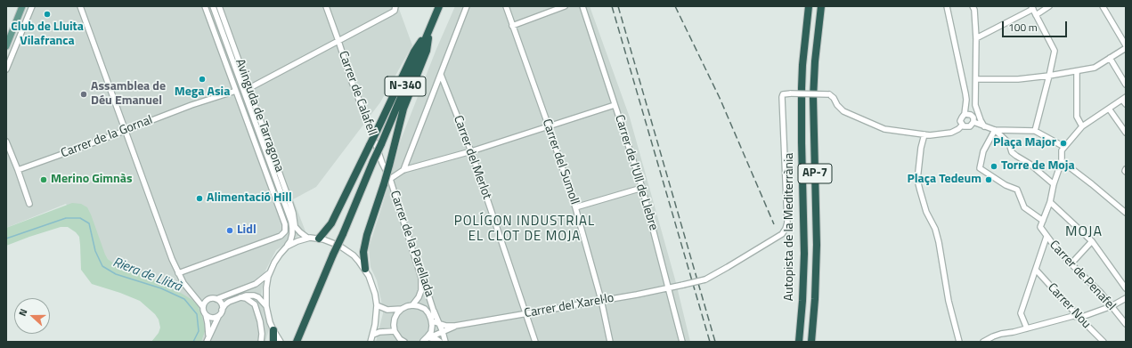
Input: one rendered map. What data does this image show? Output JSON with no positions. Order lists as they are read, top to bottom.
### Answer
{
  "streets": {
    "highway": ["N-340", "AP-7", "Autopista de la Mediterrània"],
    "street": [
      "Carrer de Calafell",
      "Avinguda de Tarragona",
      "Carrer de la Gornal",
      "Carrer del Merlot",
      "Carrer del Sumoll",
      "Carrer de l'Ull de Llebre",
      "Carrer de la Parellada",
      "Carrer de Penafel",
      "Carrer del Xarel·lo",
      "Carrer Nou"
    ]
  },
  "crossings": [
    ["Carrer de Calafell", "Carrer de la Parellada"],
    ["Avinguda de Tarragona", "Carrer de la Gornal"],
    ["Carrer del Merlot", "Carrer del Xarel·lo"],
    ["Carrer del Sumoll", "Carrer del Xarel·lo"],
    ["Carrer de l'Ull de Llebre", "Carrer del Xarel·lo"]
  ],
  "districts": ["POLÍGON INDUSTRIAL EL CLOT DE MOJA", "MOJA"],
  "water": ["Riera de Llitrà"],
  "places": [
    "Club de Lluita Vilafranca",
    "Mega Asia",
    "Assamblea de Déu Emanuel",
    "Plaça Major",
    "Torre de Moja",
    "Merino Gimnàs",
    "Plaça Tedeum",
    "Alimentació Hill",
    "Lidl"
  ],
  "scale_bar": "100 m",
  "north": "left"
}
